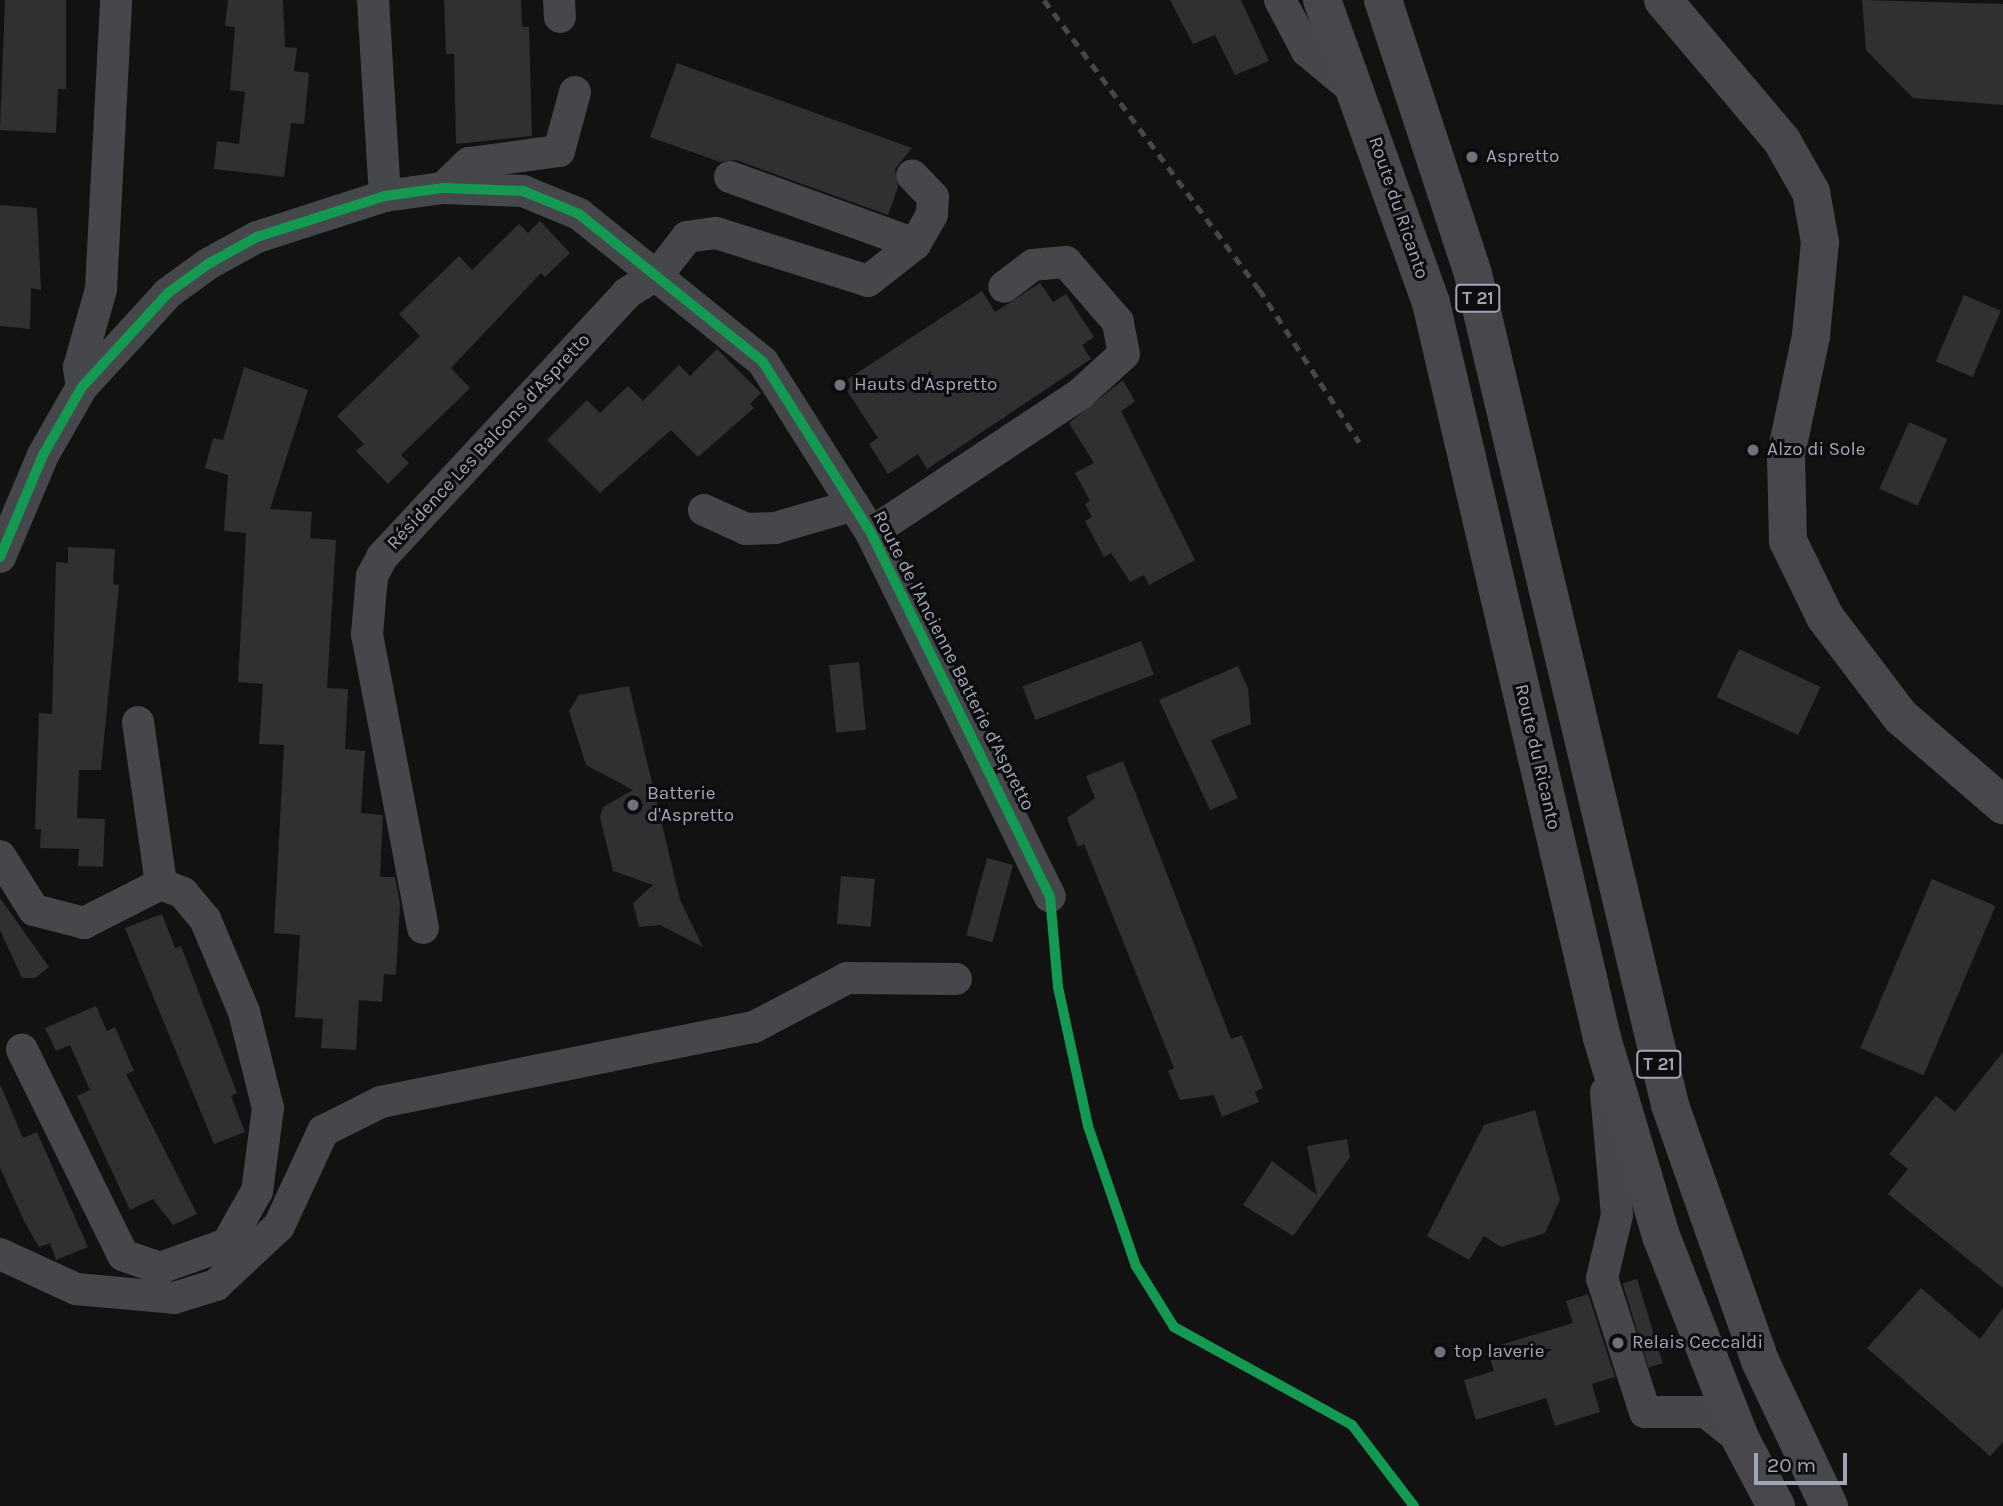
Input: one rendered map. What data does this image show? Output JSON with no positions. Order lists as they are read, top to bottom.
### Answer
{
  "streets": {
    "main road": ["Route du Ricanto", "T 21"],
    "street": ["Résidence Les Balcons d'Aspretto", "Route de l'Ancienne Batterie d'Aspretto"]
  },
  "crossings": [
    ["Résidence Les Balcons d'Aspretto", "Route de l'Ancienne Batterie d'Aspretto"]
  ],
  "places": [
    "Aspretto",
    "Hauts d'Aspretto",
    "Alzo di Sole",
    "Batterie d'Aspretto",
    "Relais Ceccaldi",
    "top laverie"
  ],
  "scale_bar": "20 m"
}
